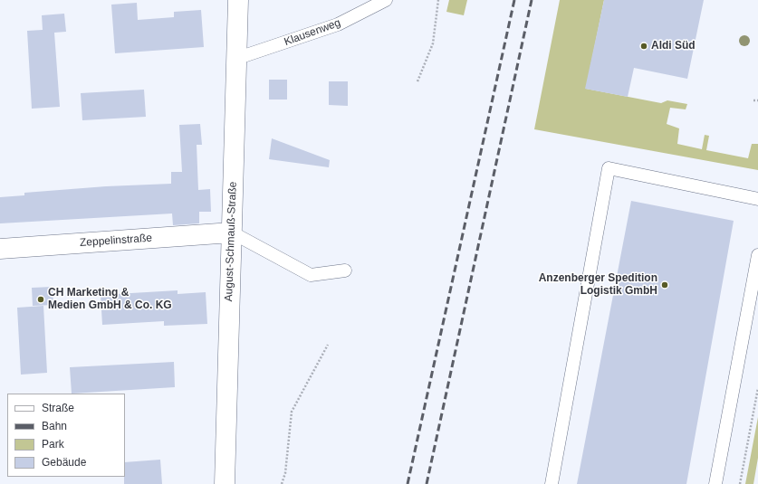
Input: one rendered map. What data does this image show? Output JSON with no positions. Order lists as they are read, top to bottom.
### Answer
{
  "streets": {
    "street": ["Zeppelinstraße", "August-Schmauß-Straße"],
    "lane": ["Klausenweg"]
  },
  "crossings": [
    ["Klausenweg", "August-Schmauß-Straße"],
    ["Zeppelinstraße", "August-Schmauß-Straße"]
  ],
  "places": ["Aldi Süd", "Anzenberger Spedition Logistik GmbH", "CH Marketing & Medien GmbH & Co. KG"],
  "legend": [
    "Straße",
    "Bahn",
    "Park",
    "Gebäude"
  ]
}
